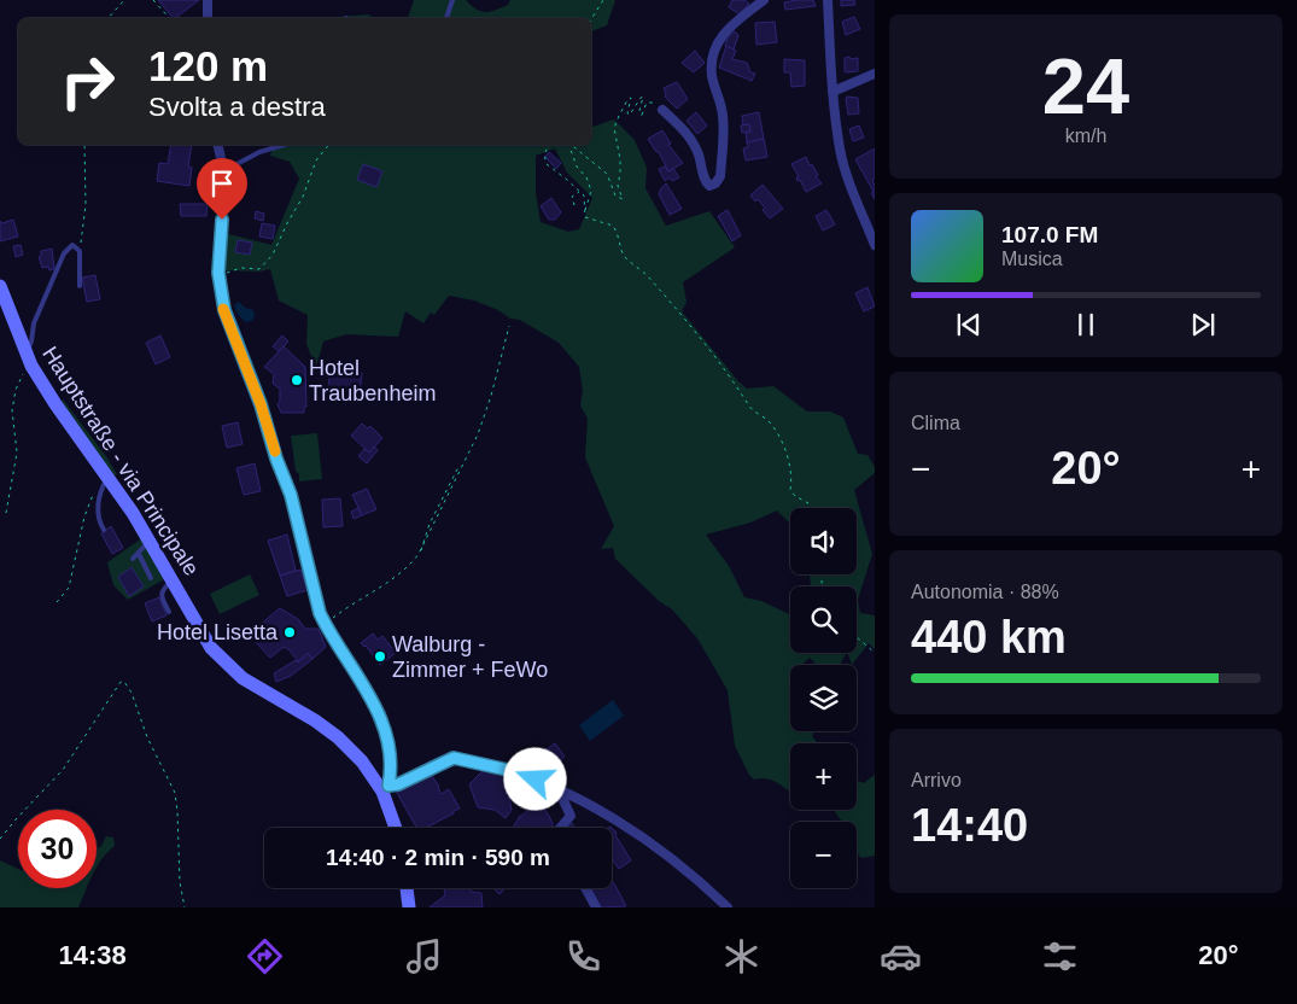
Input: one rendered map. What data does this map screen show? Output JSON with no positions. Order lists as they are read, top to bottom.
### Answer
{
  "streets": {
    "street": ["Hauptstraße - via Principale"]
  },
  "places": ["Hotel Traubenheim", "Hotel Lisetta", "Walburg - Zimmer + FeWo"],
  "page": {
    "tile": [
      ["24", "km/h"],
      "Clima",
      ["Autonomia · 88%", "440 km"],
      ["Arrivo", "14:40"]
    ],
    "turn": ["120 m", "Svolta a destra"],
    "song": ["107.0 FM", "Musica"],
    "heat": ["−", "20°", "+"],
    "map_buttons": ["+", "−"],
    "limit": "30",
    "trip": "14:40 · 2 min · 590 m",
    "tabs": ["14:38", "20°"]
  }
}
